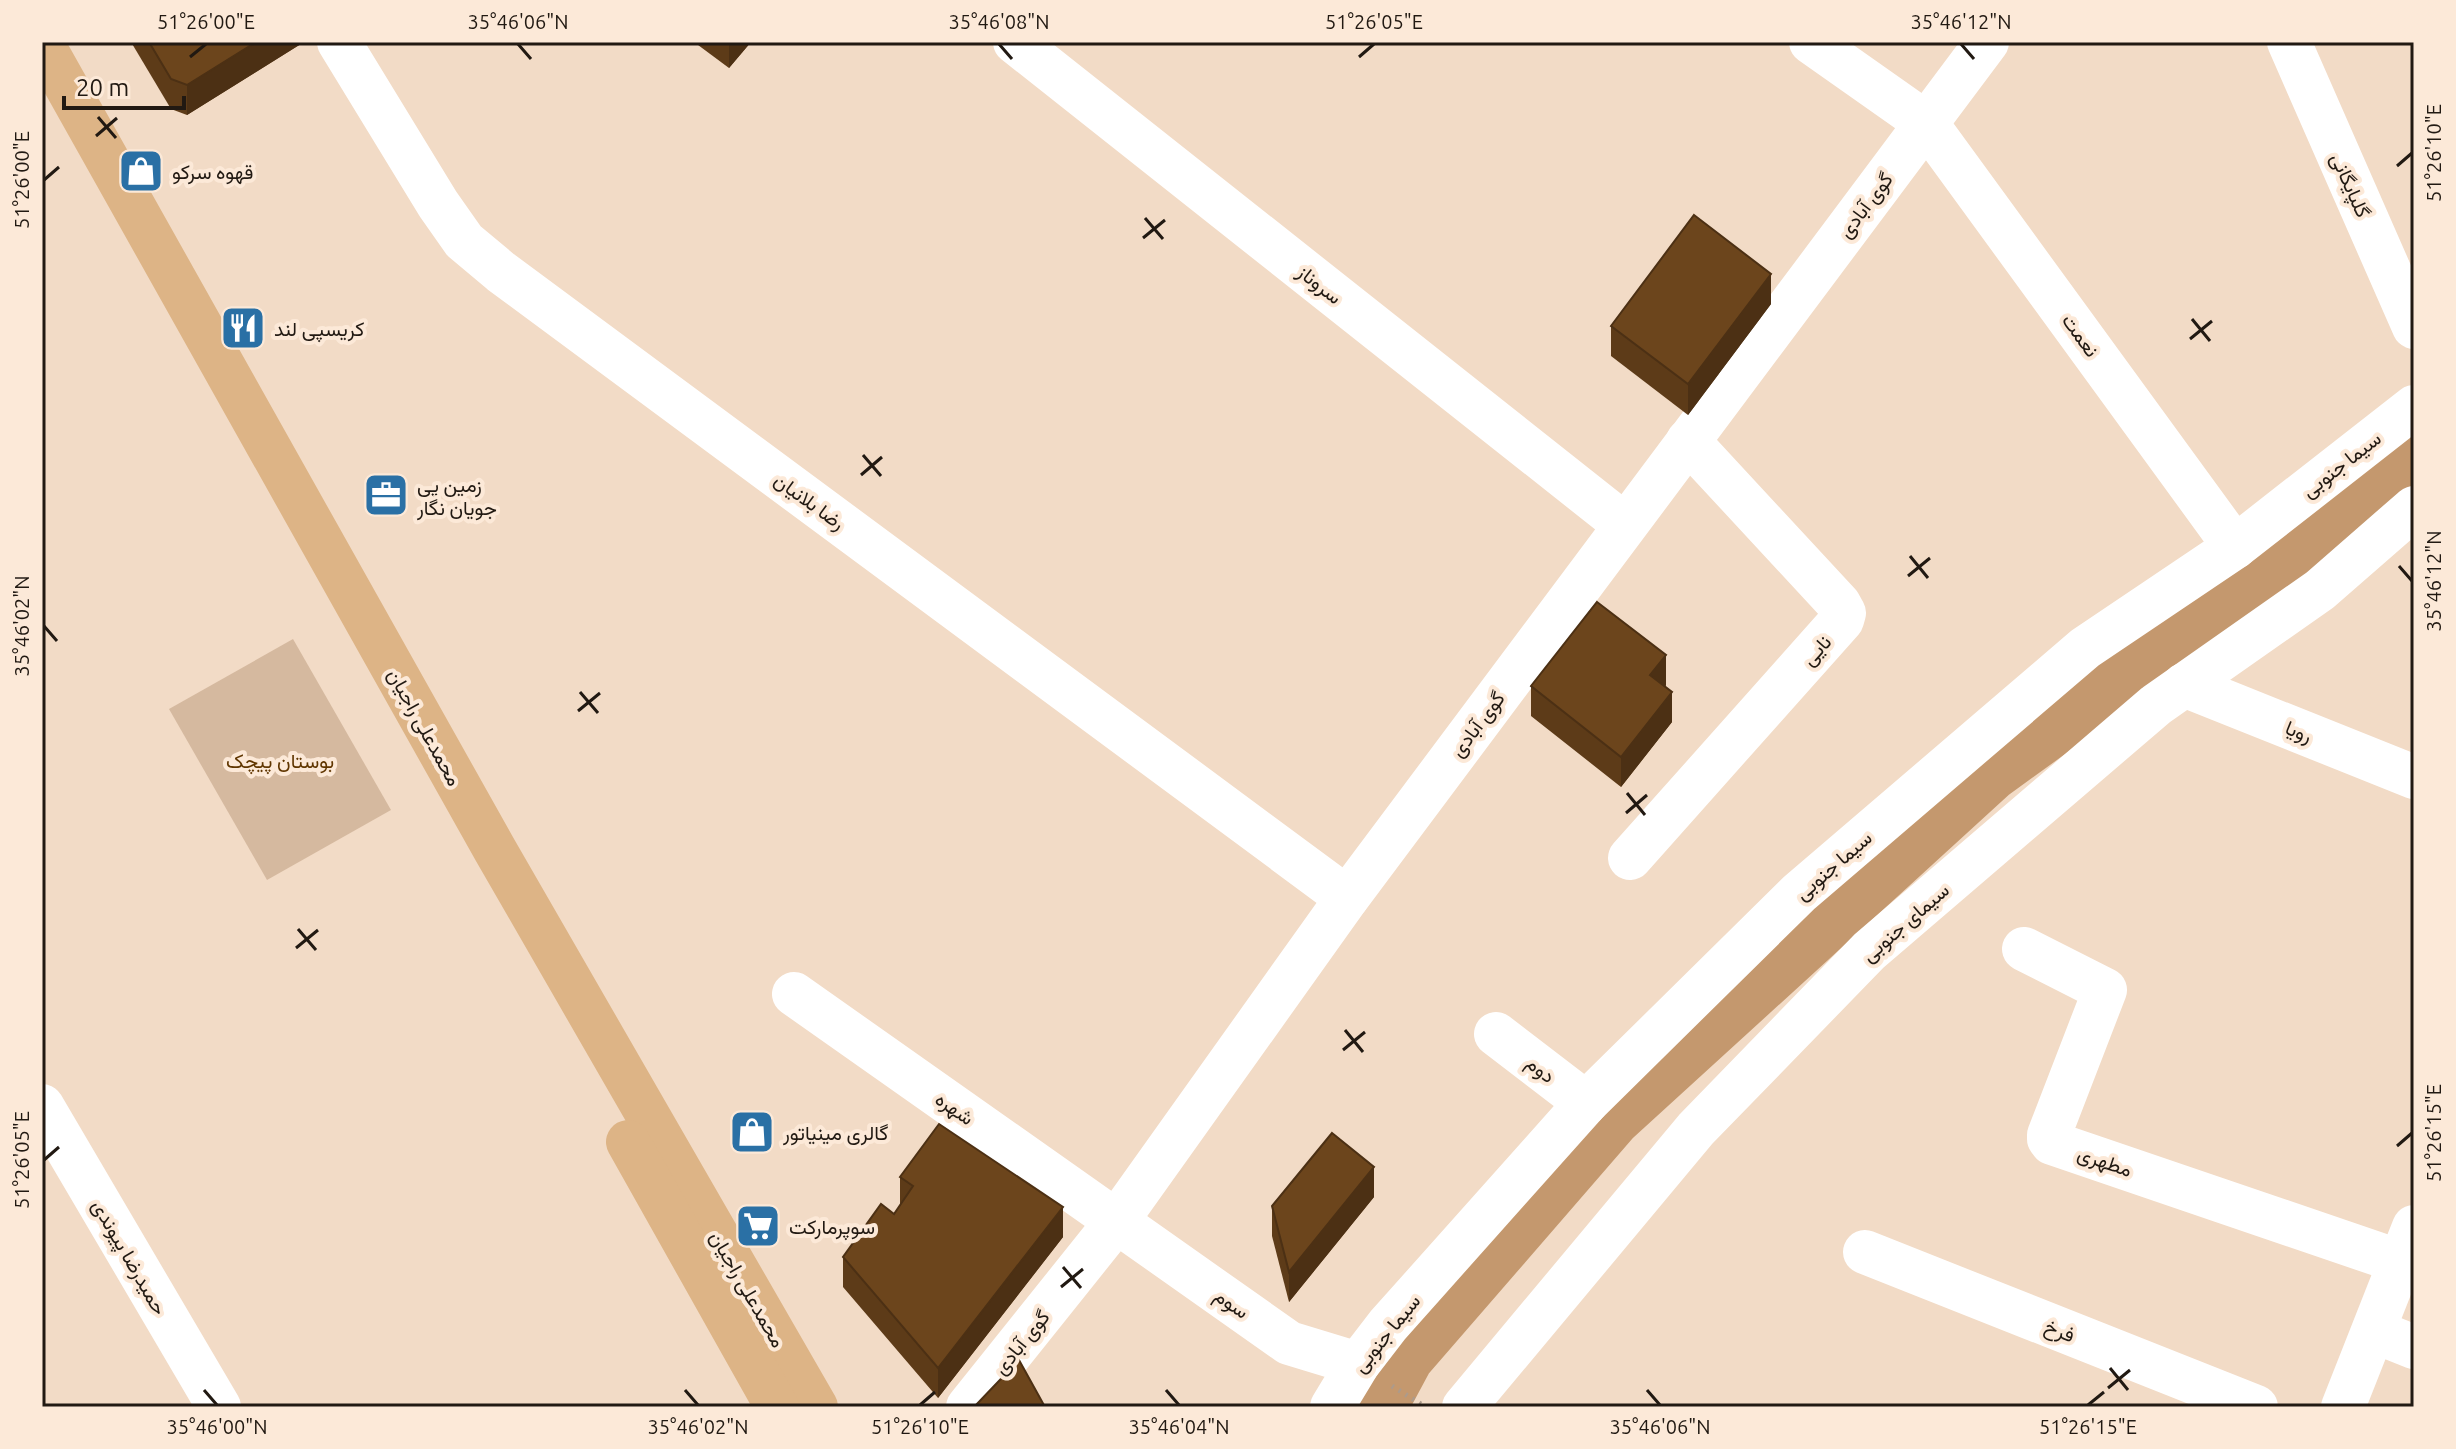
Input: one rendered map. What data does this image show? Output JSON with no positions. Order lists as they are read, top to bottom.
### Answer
{
  "streets": {
    "main road": ["محمدعلی راجیان"],
    "street": [
      "گلپایگانی",
      "گوی آبادی",
      "سروناز",
      "نعمت",
      "سیما جنوبی",
      "رضا بلانیان",
      "نایی",
      "رویا",
      "سیمای جنوبی",
      "دوم",
      "شهره",
      "مطهری",
      "حمیدرضا پیوندی",
      "سوم",
      "فرخ"
    ]
  },
  "crossings": [
    ["گوی آبادی", "سروناز"],
    ["گوی آبادی", "نعمت"],
    ["گوی آبادی", "رضا بلانیان"],
    ["گوی آبادی", "نایی"],
    ["گوی آبادی", "شهره"],
    ["گوی آبادی", "سوم"],
    ["نعمت", "سیما جنوبی"],
    ["سیما جنوبی", "دوم"],
    ["سیما جنوبی", "سوم"],
    ["رویا", "سیمای جنوبی"],
    ["شهره", "سوم"]
  ],
  "parks": ["بوستان پیچک"],
  "places": {
    "shop": ["قهوه سرکو", "گالری مینیاتور"],
    "restaurant": ["کریسپی لند"],
    "office": ["زمین پی جویان نگار"],
    "supermarket": ["سوپرمارکت"]
  },
  "scale_bar": "20 m",
  "coordinates": [
    "51°26'00\"E",
    "35°46'06\"N",
    "35°46'08\"N",
    "51°26'05\"E",
    "35°46'12\"N",
    "51°26'10\"E",
    "35°46'02\"N",
    "51°26'15\"E",
    "35°46'00\"N",
    "35°46'04\"N"
  ]
}
